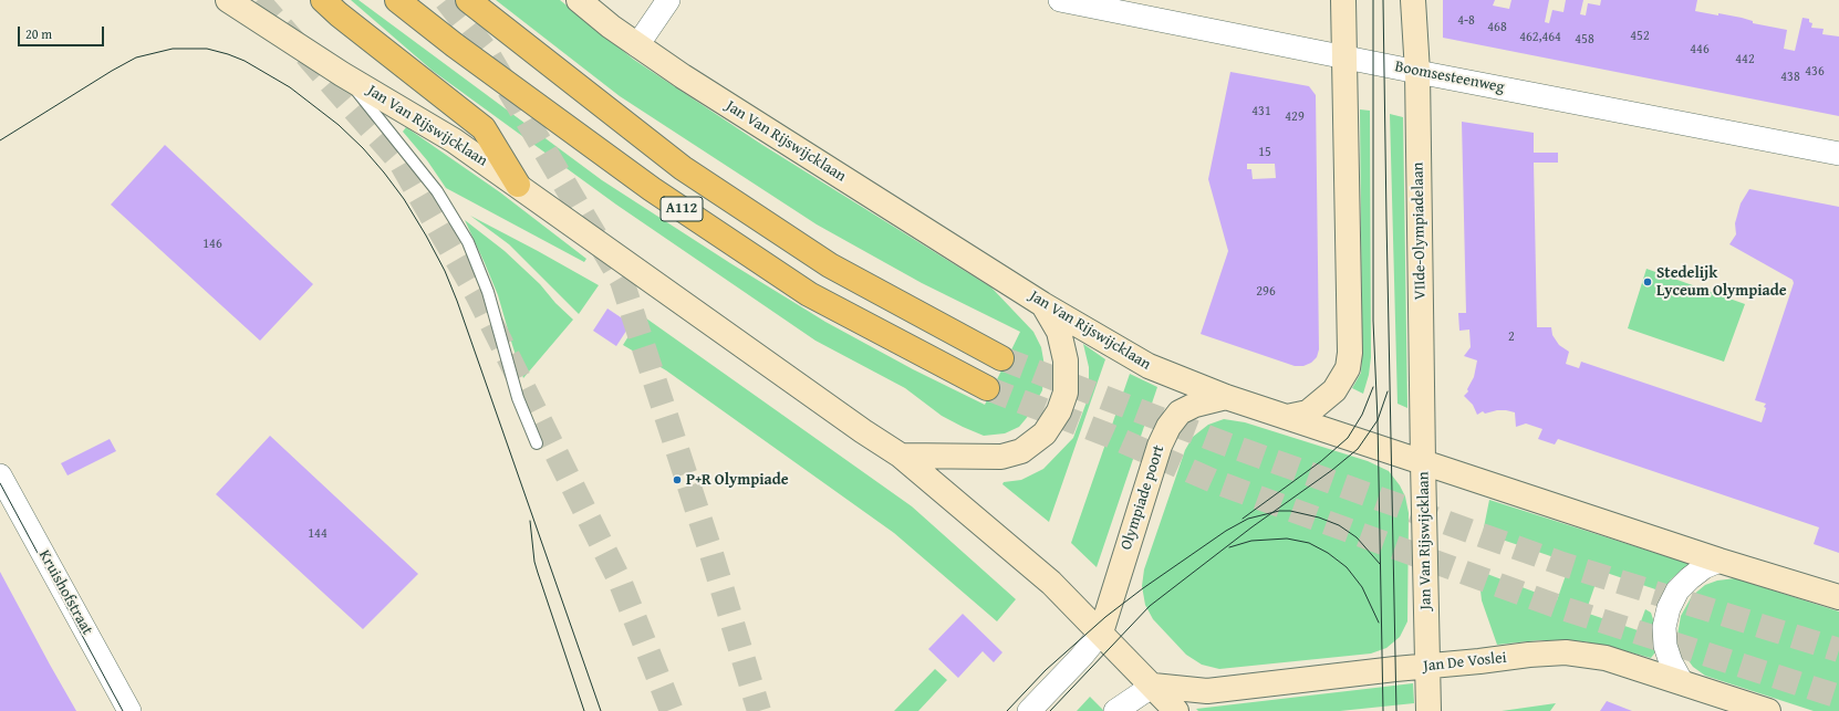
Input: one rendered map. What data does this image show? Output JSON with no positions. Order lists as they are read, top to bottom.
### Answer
{
  "streets": {
    "highway": ["A112"],
    "main road": [
      "Jan Van Rijswijcklaan",
      "VIIde-Olympiadelaan",
      "Olympiade poort",
      "Jan De Voslei"
    ],
    "street": ["Boomsesteenweg", "Kruishofstraat"]
  },
  "crossings": [
    ["Boomsesteenweg", "VIIde-Olympiadelaan"],
    ["Jan Van Rijswijcklaan", "VIIde-Olympiadelaan"],
    ["Jan Van Rijswijcklaan", "Olympiade poort"],
    ["Jan Van Rijswijcklaan", "Jan De Voslei"]
  ],
  "places": ["Stedelijk Lyceum Olympiade", "P+R Olympiade"],
  "house_numbers": [
    "4-8",
    "468",
    "452",
    "462,464",
    "458",
    "446",
    "442",
    "436",
    "438",
    "431",
    "429",
    "15",
    "146",
    "296",
    "2",
    "144"
  ],
  "scale_bar": "20 m"
}
